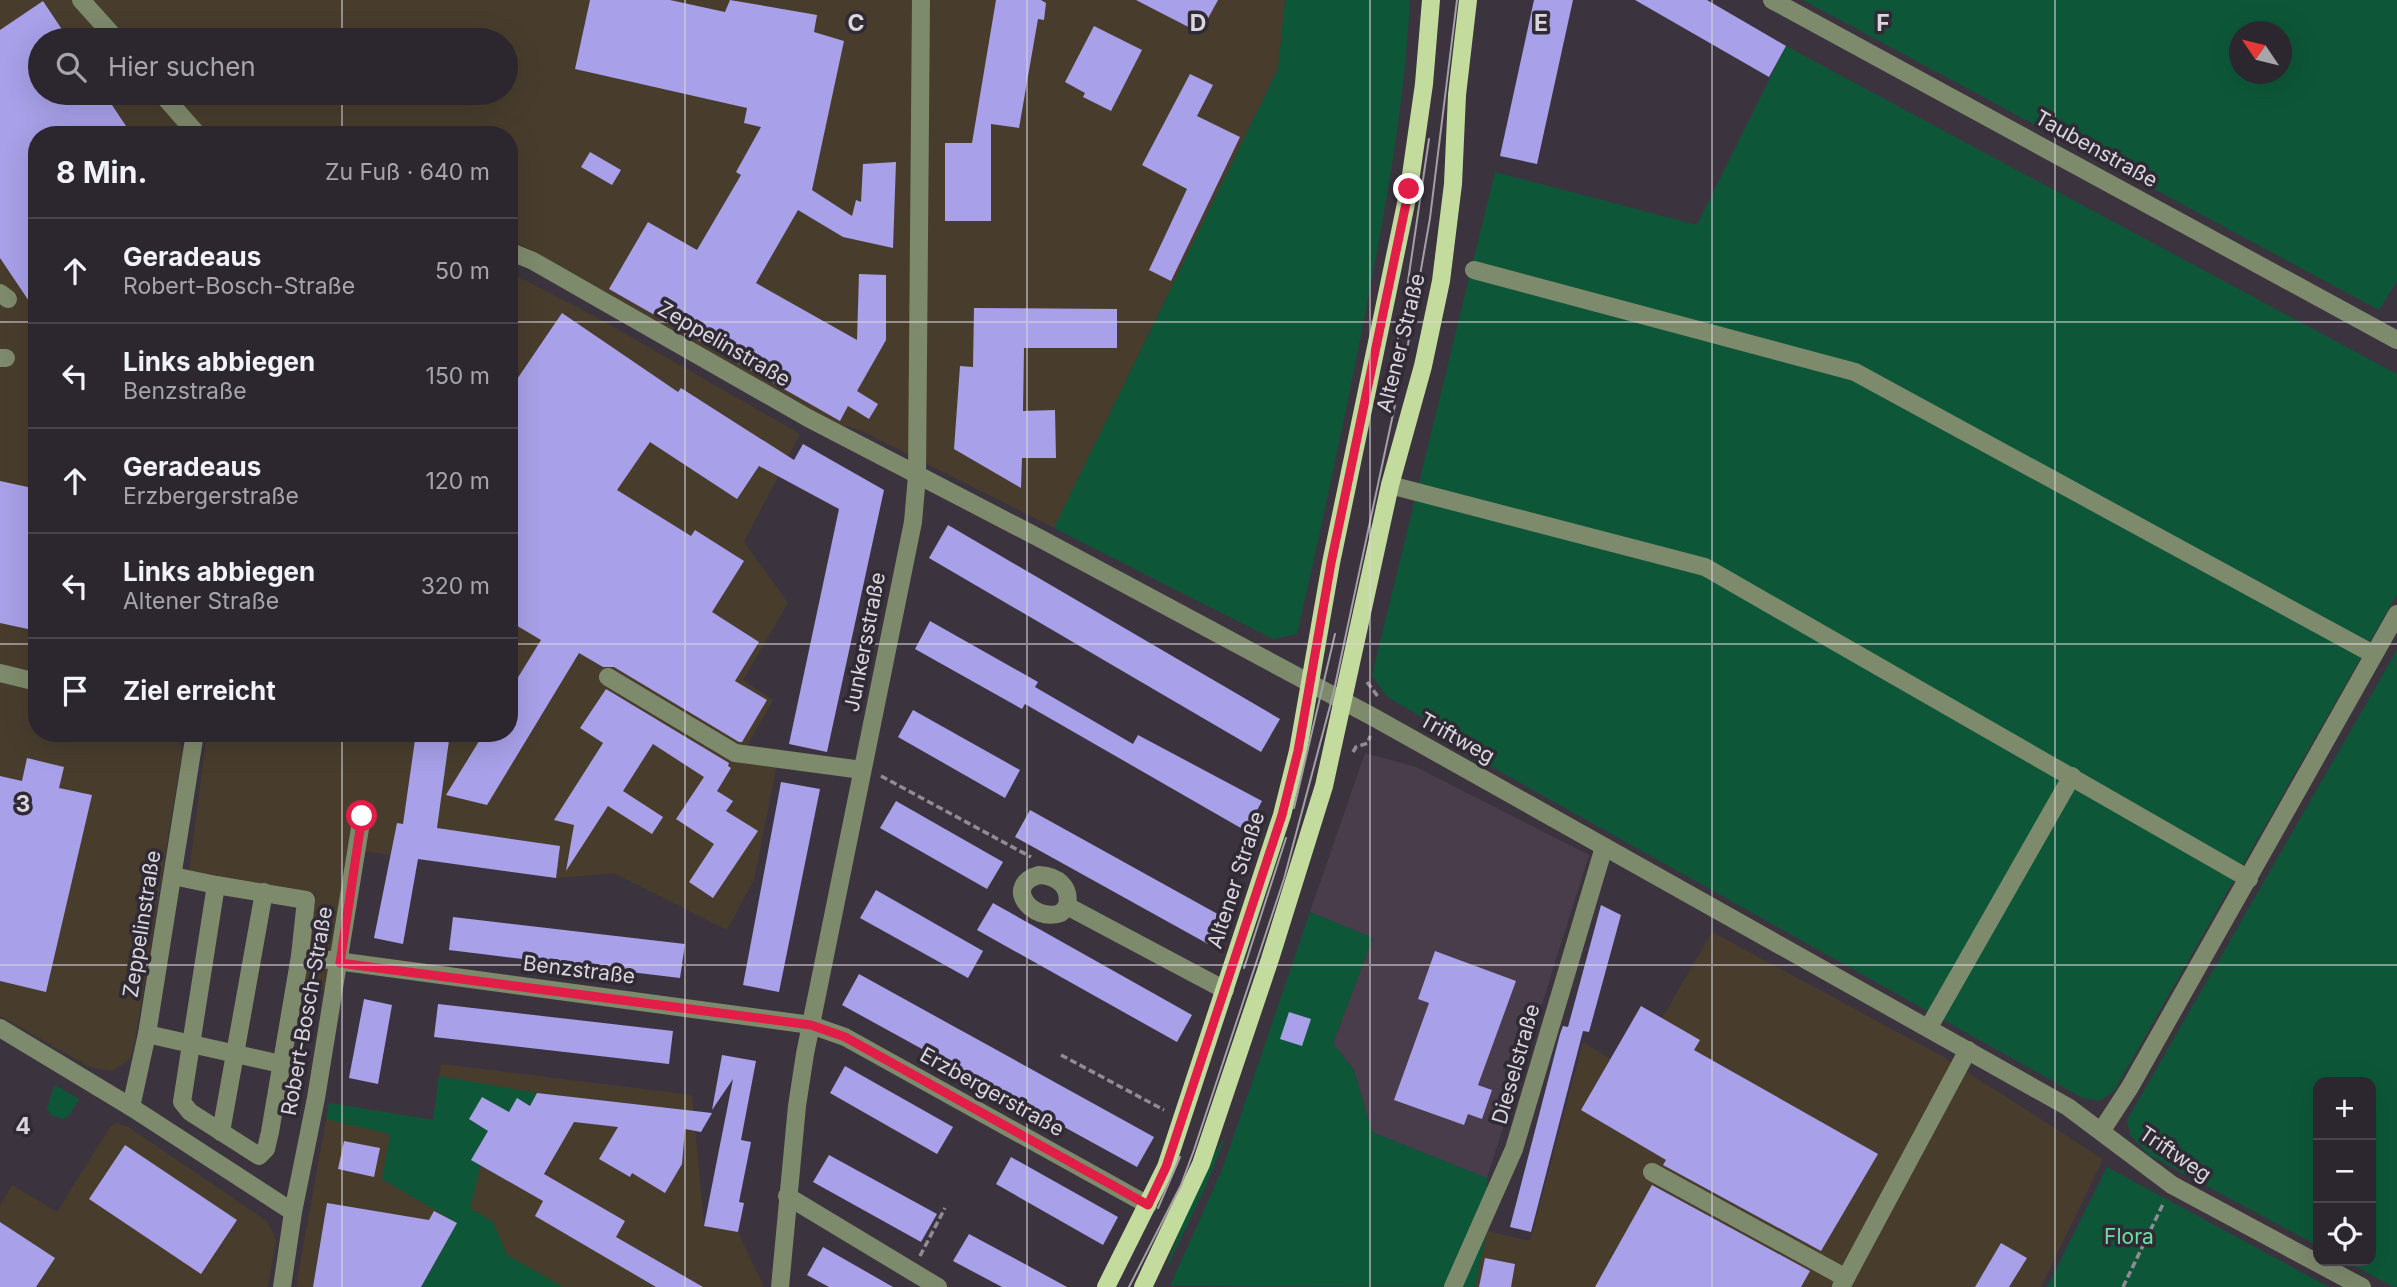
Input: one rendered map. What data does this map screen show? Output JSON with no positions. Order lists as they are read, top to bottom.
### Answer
{
  "streets": {
    "main road": ["Altener Straße"],
    "street": [
      "Taubenstraße",
      "Zeppelinstraße",
      "Junkersstraße",
      "Triftweg",
      "Benzstraße",
      "Robert-Bosch-Straße",
      "Dieselstraße",
      "Erzbergerstraße"
    ]
  },
  "crossings": [
    ["Altener Straße", "Triftweg"],
    ["Altener Straße", "Erzbergerstraße"],
    ["Zeppelinstraße", "Junkersstraße"],
    ["Zeppelinstraße", "Triftweg"],
    ["Junkersstraße", "Triftweg"],
    ["Junkersstraße", "Benzstraße"],
    ["Junkersstraße", "Erzbergerstraße"],
    ["Triftweg", "Dieselstraße"],
    ["Benzstraße", "Robert-Bosch-Straße"],
    ["Benzstraße", "Erzbergerstraße"]
  ],
  "parks": ["Flora"],
  "north": "top left",
  "page": {
    "search": "Hier suchen",
    "heading": ["8 Min.", "Zu Fuß · 640 m"],
    "list": [
      ["Geradeaus", "Robert-Bosch-Straße", "50 m"],
      ["Links abbiegen", "Benzstraße", "150 m"],
      ["Geradeaus", "Erzbergerstraße", "120 m"],
      ["Links abbiegen", "Altener Straße", "320 m"],
      "Ziel erreicht"
    ],
    "map_buttons": ["+", "−"]
  },
  "grid": {
    "columns": [
      "C",
      "D",
      "E",
      "F"
    ],
    "rows": ["3", "4"]
  }
}
